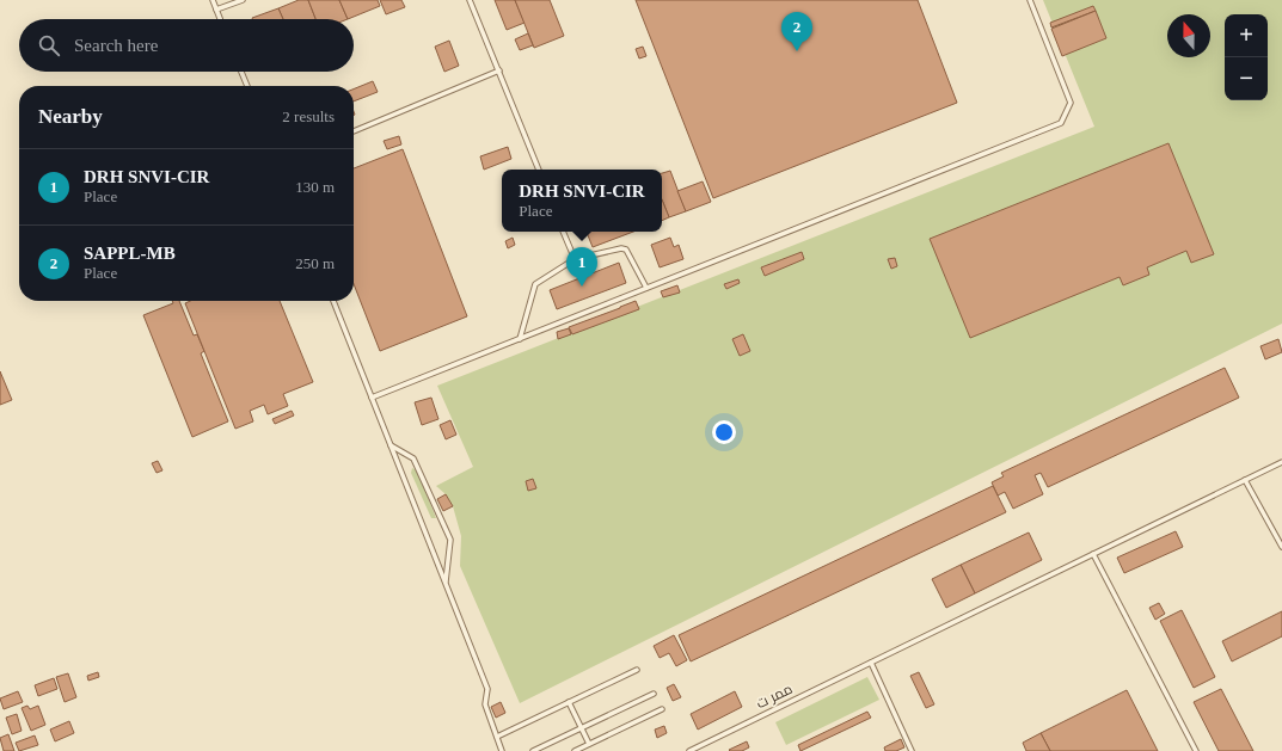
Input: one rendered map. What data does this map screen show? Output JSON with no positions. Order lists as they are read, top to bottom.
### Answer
{
  "streets": {
    "lane": ["ممر ت"]
  },
  "north": "top",
  "page": {
    "pins": ["2", "1"],
    "map_buttons": ["+", "−"],
    "search": "Search here",
    "heading": ["Nearby", "2 results"],
    "list": [
      {
        "mark": "1",
        "name": "DRH SNVI-CIR",
        "note": "Place",
        "value": "130 m"
      },
      {
        "mark": "2",
        "name": "SAPPL-MB",
        "note": "Place",
        "value": "250 m"
      }
    ],
    "popup": ["DRH SNVI-CIR", "Place"]
  }
}
